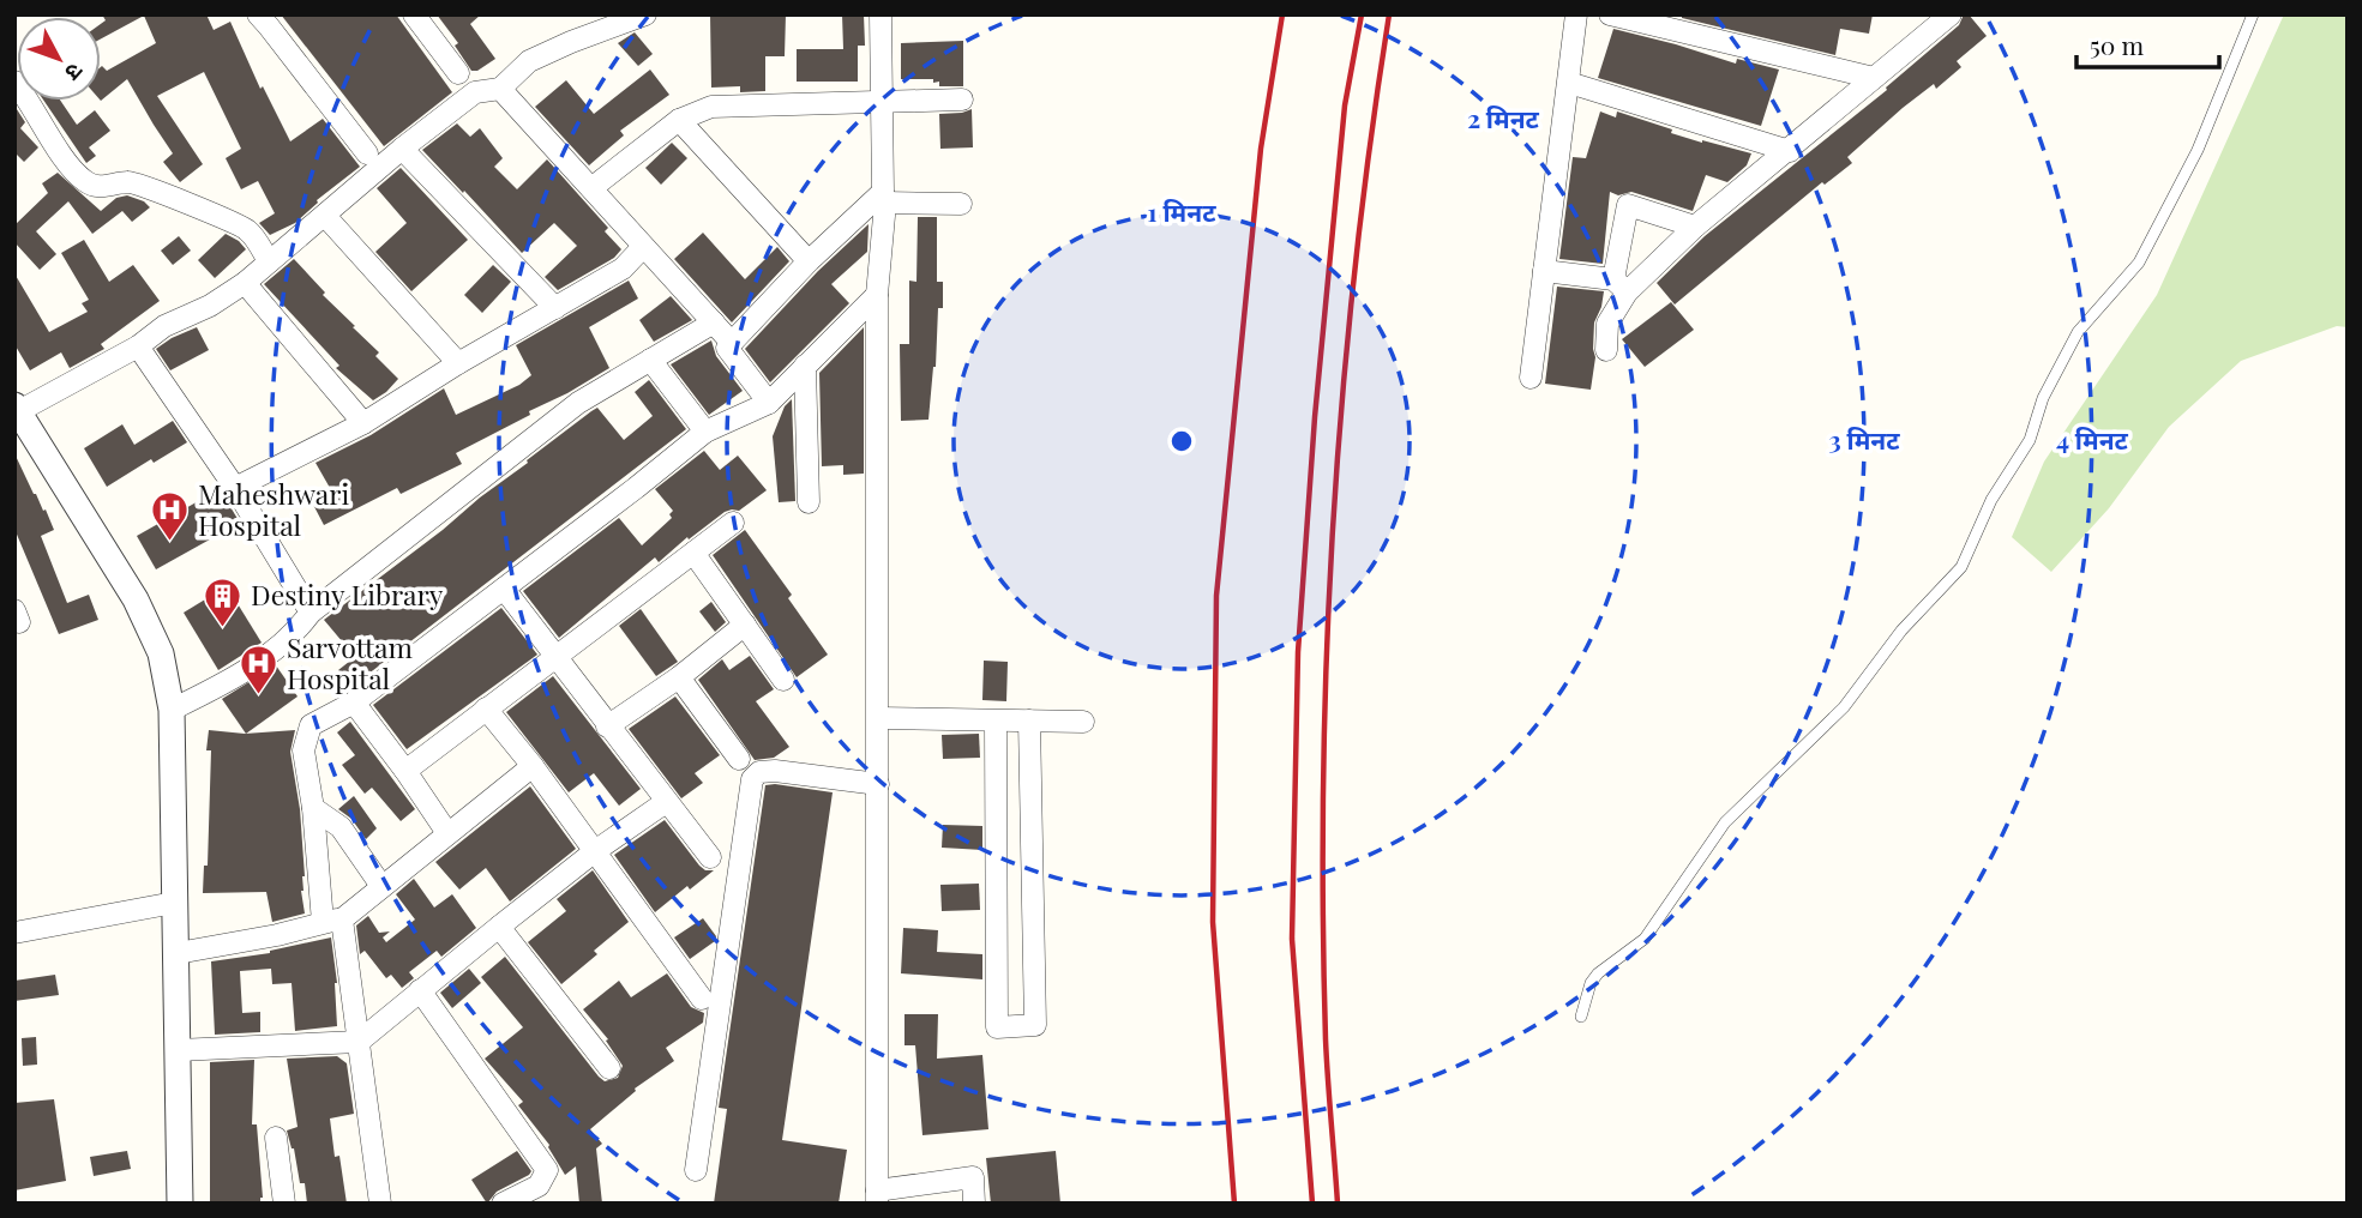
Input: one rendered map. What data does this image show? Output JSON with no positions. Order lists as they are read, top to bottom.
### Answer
{
  "places": {
    "hospital": ["Maheshwari Hospital", "Sarvottam Hospital"],
    "building": ["Destiny Library"]
  },
  "scale_bar": "50 m",
  "north": "bottom right",
  "rings": [
    "2 मिनट",
    "1 मिनट",
    "3 मिनट",
    "4 मिनट"
  ]
}
